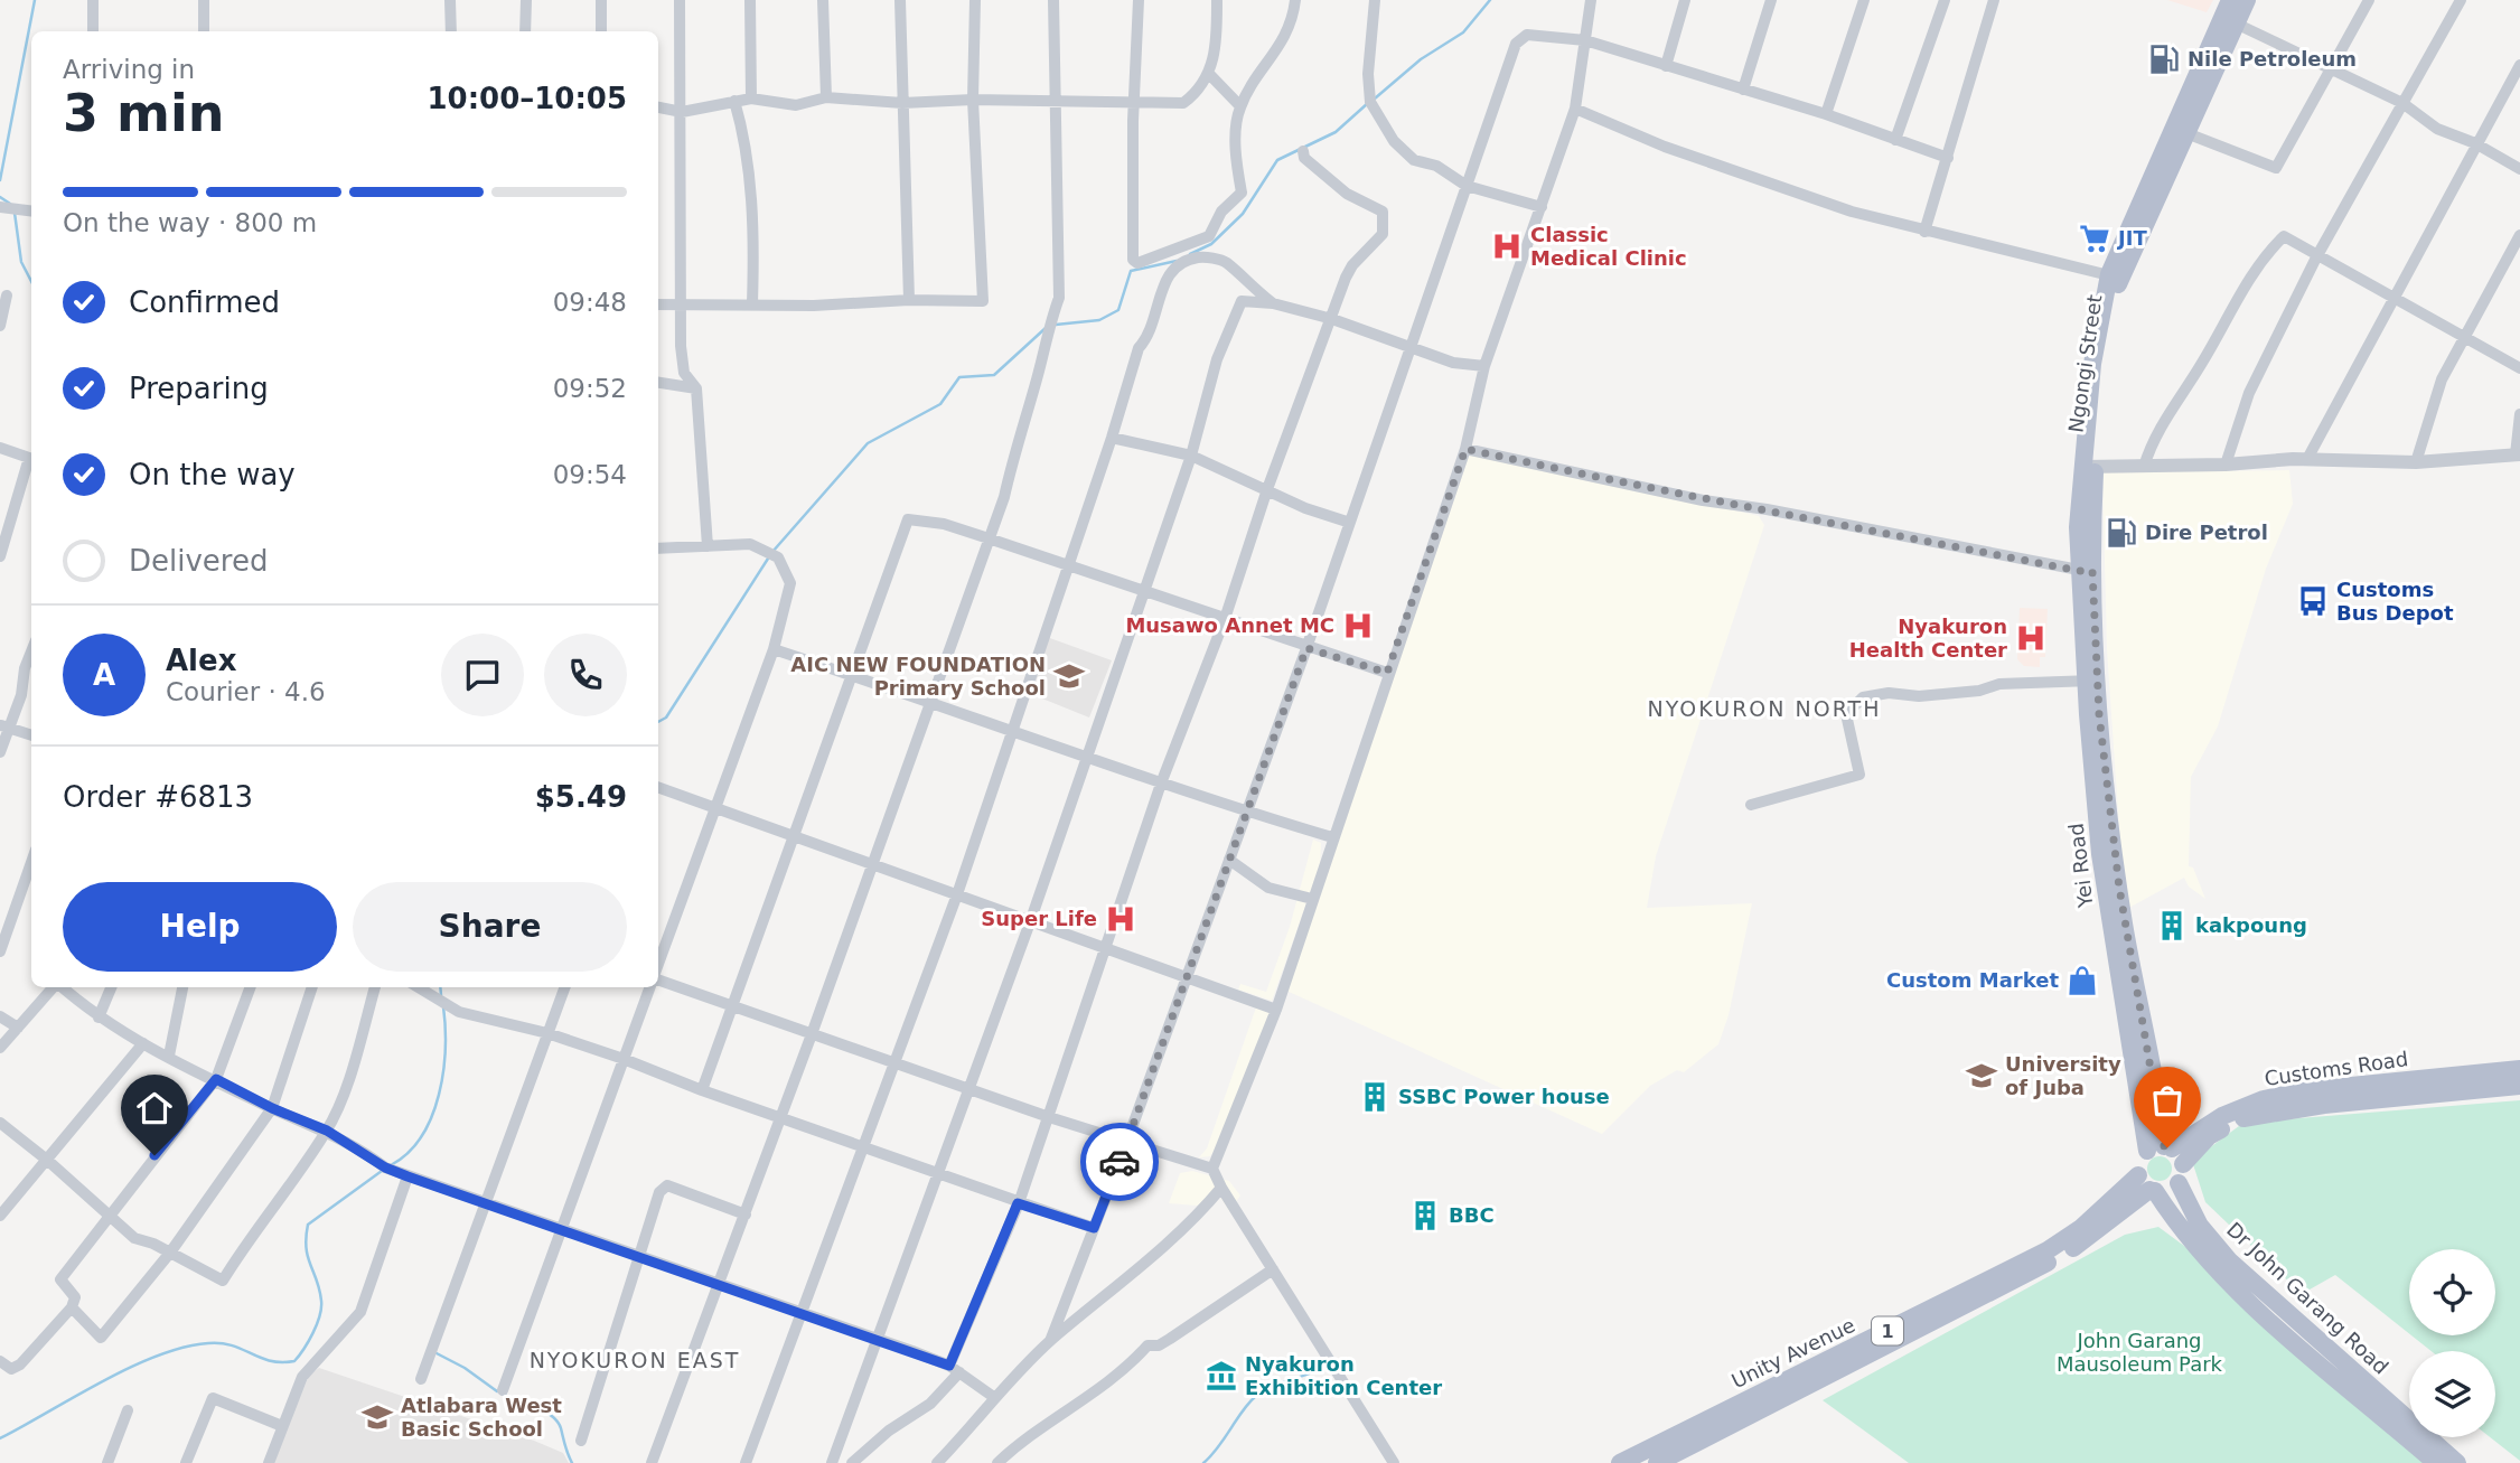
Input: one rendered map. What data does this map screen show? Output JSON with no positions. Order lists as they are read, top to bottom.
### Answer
{
  "streets": {
    "main road": [
      "Ngongi Street",
      "Yei Road",
      "Customs Road",
      "Dr John Garang Road",
      "1",
      "Unity Avenue"
    ]
  },
  "crossings": [
    ["Ngongi Street", "Yei Road"],
    ["Yei Road", "Customs Road"],
    ["Yei Road", "Dr John Garang Road"],
    ["Yei Road", "1"],
    ["Yei Road", "Unity Avenue"],
    ["Customs Road", "Dr John Garang Road"],
    ["Customs Road", "1"],
    ["Customs Road", "Unity Avenue"],
    ["Dr John Garang Road", "1"],
    ["Dr John Garang Road", "Unity Avenue"],
    ["1", "Unity Avenue"]
  ],
  "districts": ["NYOKURON NORTH", "NYOKURON EAST"],
  "parks": ["John Garang Mausoleum Park"],
  "places": {
    "fuel station": ["Nile Petroleum", "Dire Petrol"],
    "supermarket": ["JIT"],
    "hospital": [
      "Classic Medical Clinic",
      "Musawo Annet MC",
      "Nyakuron Health Center",
      "Super Life"
    ],
    "bus stop": ["Customs Bus Depot"],
    "school or university": ["AIC NEW FOUNDATION Primary School", "University of Juba", "Atlabara West Basic School"],
    "building": ["kakpoung", "SSBC Power house", "BBC"],
    "shop": ["Custom Market"],
    "museum": ["Nyakuron Exhibition Center"]
  },
  "page": {
    "heading": ["3 min", "Arriving in", "10:00–10:05"],
    "panel": [
      "Alex",
      "Courier · 4.6",
      "Order #6813",
      "$5.49"
    ],
    "bar": "On the way · 800 m",
    "list": [
      ["Confirmed", "09:48"],
      ["Preparing", "09:52"],
      ["On the way", "09:54"],
      "Delivered"
    ],
    "round": "A",
    "buttons": ["Help", "Share"]
  }
}
